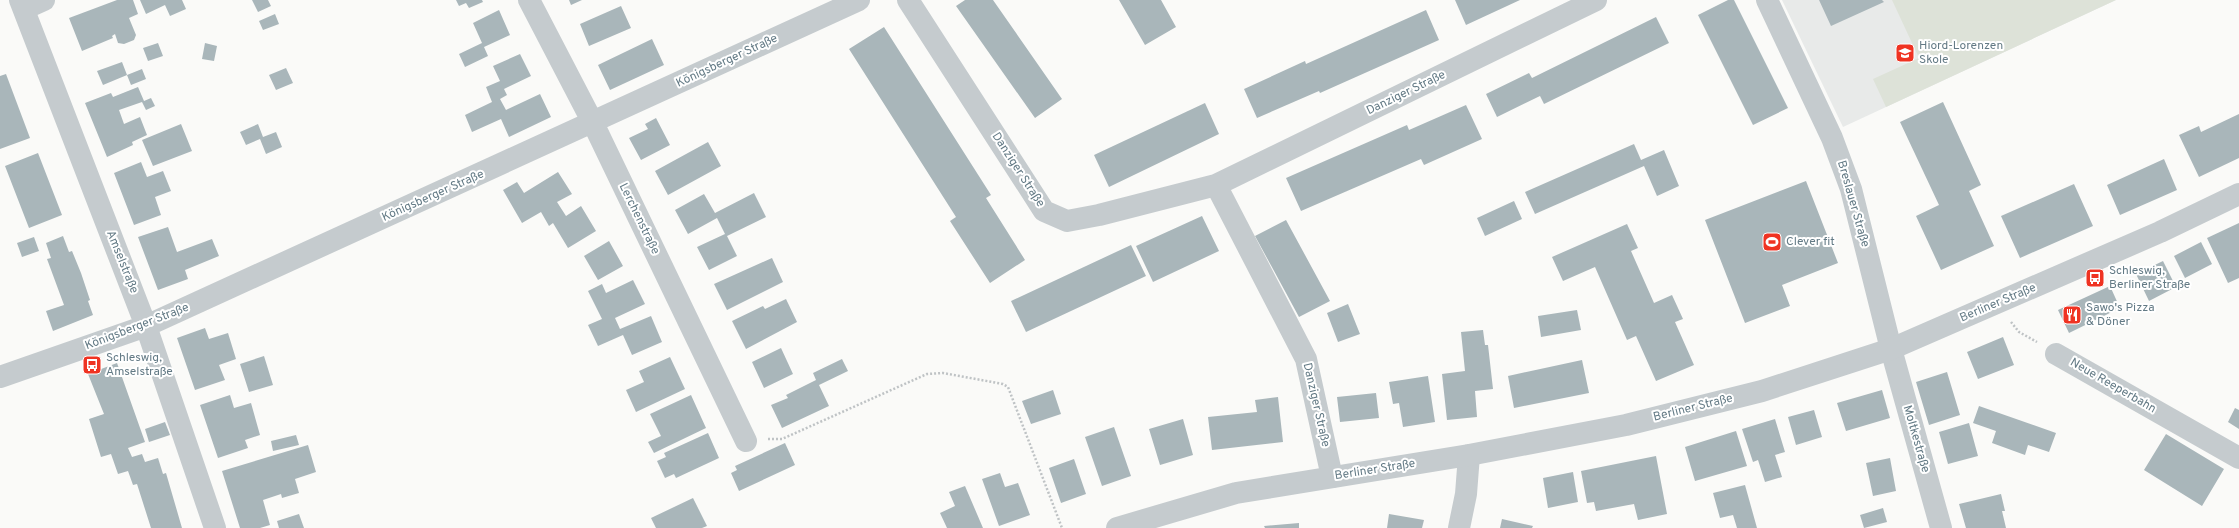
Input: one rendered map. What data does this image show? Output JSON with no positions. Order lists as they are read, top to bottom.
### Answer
{
  "streets": {
    "street": [
      "Königsberger Straße",
      "Danziger Straße",
      "Breslauer Straße",
      "Lerchenstraße",
      "Amselstraße",
      "Berliner Straße",
      "Neue Reeperbahn",
      "Moltkestraße"
    ]
  },
  "crossings": [
    ["Königsberger Straße", "Lerchenstraße"],
    ["Königsberger Straße", "Amselstraße"],
    ["Danziger Straße", "Berliner Straße"],
    ["Breslauer Straße", "Berliner Straße"],
    ["Breslauer Straße", "Moltkestraße"],
    ["Berliner Straße", "Neue Reeperbahn"],
    ["Berliner Straße", "Moltkestraße"]
  ],
  "places": {
    "school or university": ["Hiord-Lorenzen Skole"],
    "sports": ["Clever fit"],
    "bus stop": ["Schleswig, Berliner Straße", "Schleswig, Amselstraße"],
    "restaurant": ["Sawo's Pizza & Döner"]
  }
}
